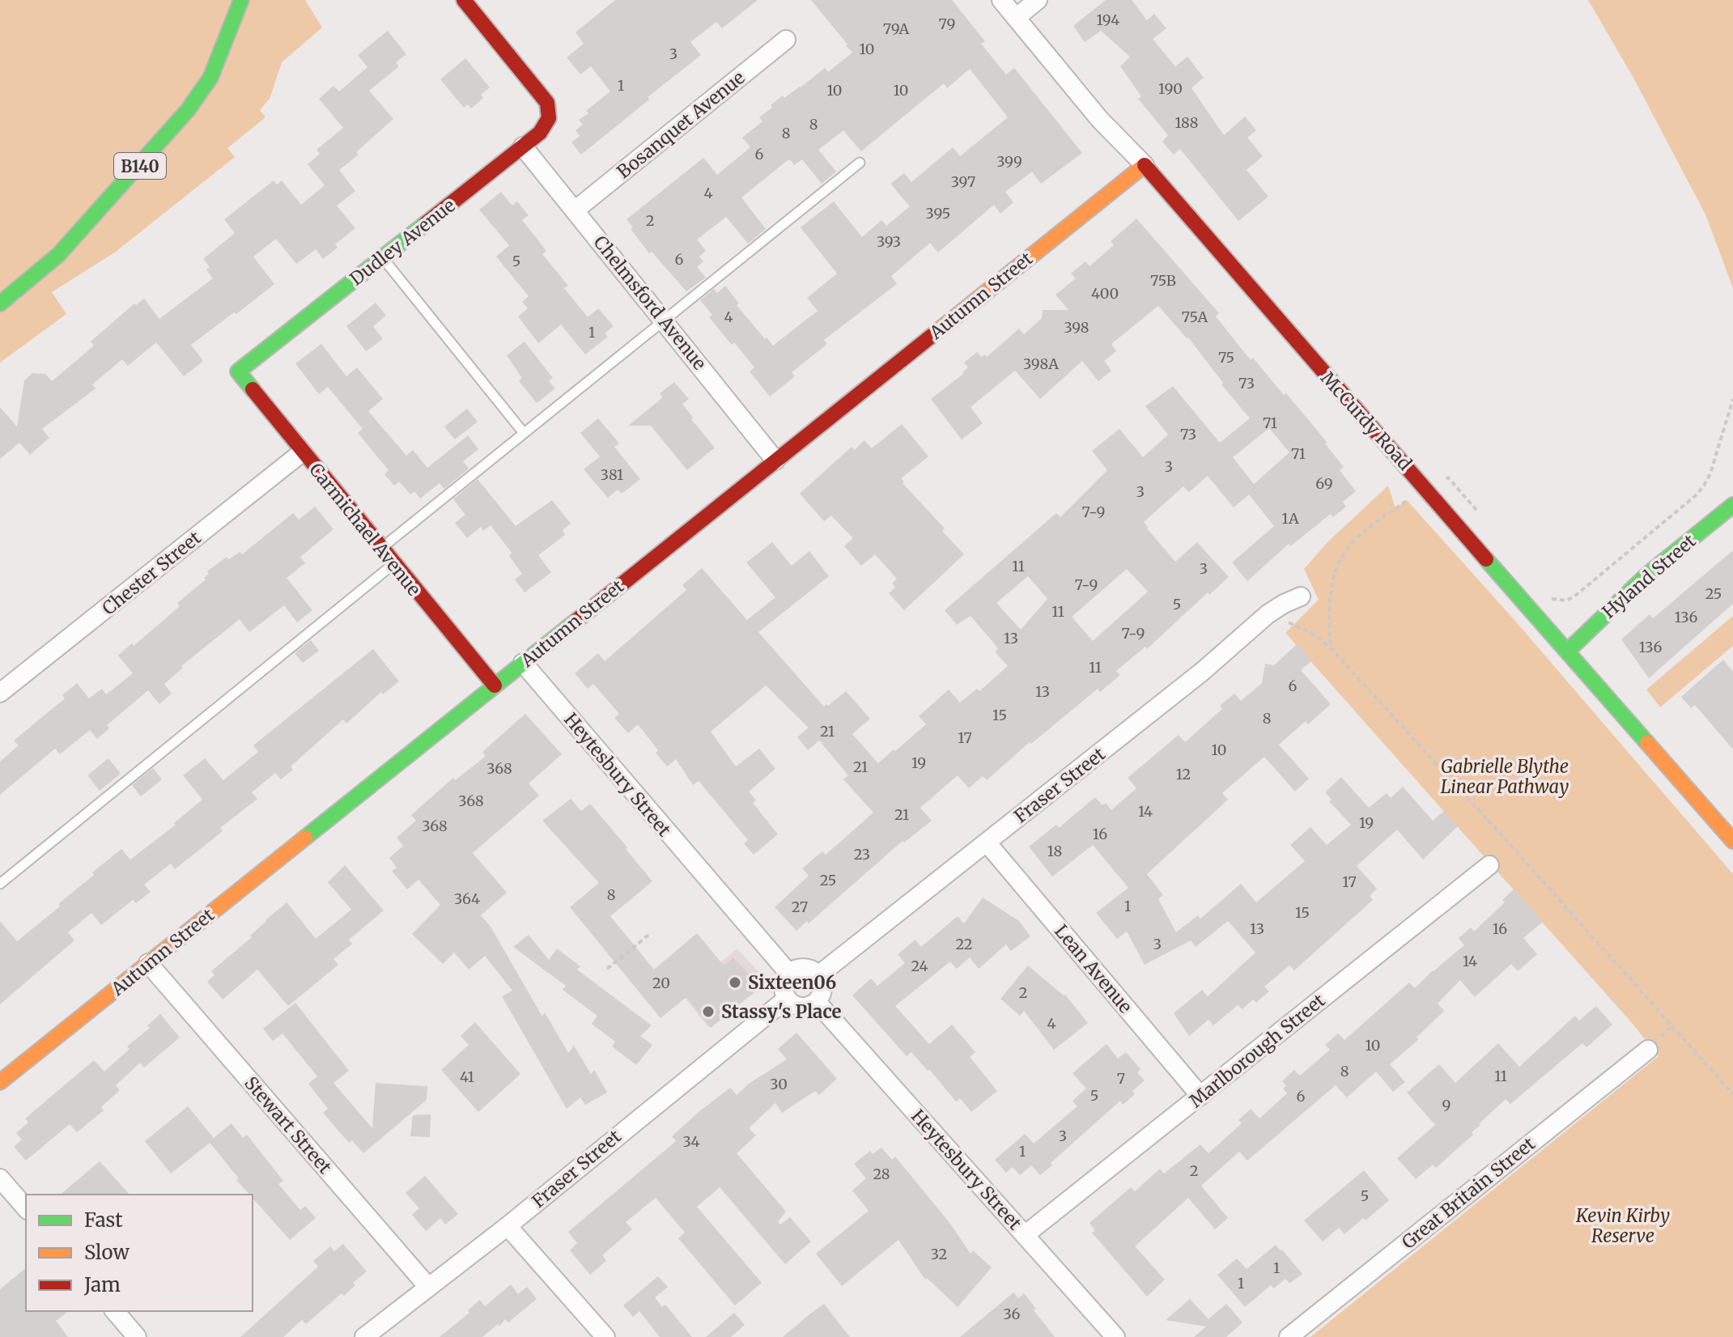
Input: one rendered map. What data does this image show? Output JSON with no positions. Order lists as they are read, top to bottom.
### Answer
{
  "streets": {
    "street": [
      "Bosanquet Avenue",
      "B140",
      "Dudley Avenue",
      "Autumn Street",
      "Chelmsford Avenue",
      "McCurdy Road",
      "Carmichael Avenue",
      "Chester Street",
      "Hyland Street",
      "Heytesbury Street",
      "Fraser Street",
      "Lean Avenue",
      "Marlborough Street",
      "Stewart Street",
      "Great Britain Street"
    ]
  },
  "crossings": [
    ["Bosanquet Avenue", "Chelmsford Avenue"],
    ["Dudley Avenue", "Chelmsford Avenue"],
    ["Dudley Avenue", "Carmichael Avenue"],
    ["Autumn Street", "Chelmsford Avenue"],
    ["Autumn Street", "McCurdy Road"],
    ["Autumn Street", "Carmichael Avenue"],
    ["Autumn Street", "Heytesbury Street"],
    ["Autumn Street", "Stewart Street"],
    ["McCurdy Road", "Hyland Street"],
    ["Carmichael Avenue", "Chester Street"],
    ["Heytesbury Street", "Fraser Street"],
    ["Heytesbury Street", "Marlborough Street"],
    ["Fraser Street", "Lean Avenue"],
    ["Fraser Street", "Stewart Street"],
    ["Lean Avenue", "Marlborough Street"]
  ],
  "parks": ["Gabrielle Blythe Linear Pathway", "Kevin Kirby Reserve"],
  "places": ["Sixteen06", "Stassy's Place"],
  "house_numbers": [
    "194",
    "79",
    "79A",
    "10",
    "3",
    "1",
    "190",
    "10",
    "10",
    "188",
    "8",
    "8",
    "6",
    "399",
    "397",
    "4",
    "395",
    "2",
    "393",
    "6",
    "5",
    "75B",
    "400",
    "4",
    "75A",
    "398",
    "1",
    "75",
    "398A",
    "73",
    "71",
    "73",
    "71",
    "3",
    "381",
    "69",
    "3",
    "7-9",
    "1A",
    "11",
    "3",
    "7-9",
    "25",
    "5",
    "11",
    "136",
    "7-9",
    "13",
    "136",
    "11",
    "6",
    "13",
    "15",
    "8",
    "21",
    "17",
    "10",
    "19",
    "21",
    "368",
    "12",
    "368",
    "14",
    "21",
    "19",
    "368",
    "16",
    "18",
    "23",
    "25",
    "17",
    "8",
    "364",
    "1",
    "27",
    "15",
    "13",
    "16",
    "22",
    "3",
    "14",
    "24",
    "20",
    "2",
    "4",
    "10",
    "8",
    "11",
    "41",
    "7",
    "30",
    "5",
    "6",
    "9",
    "3",
    "34",
    "1",
    "2",
    "28",
    "5",
    "32",
    "1",
    "1",
    "36"
  ],
  "legend": ["Fast", "Slow", "Jam"]
}
